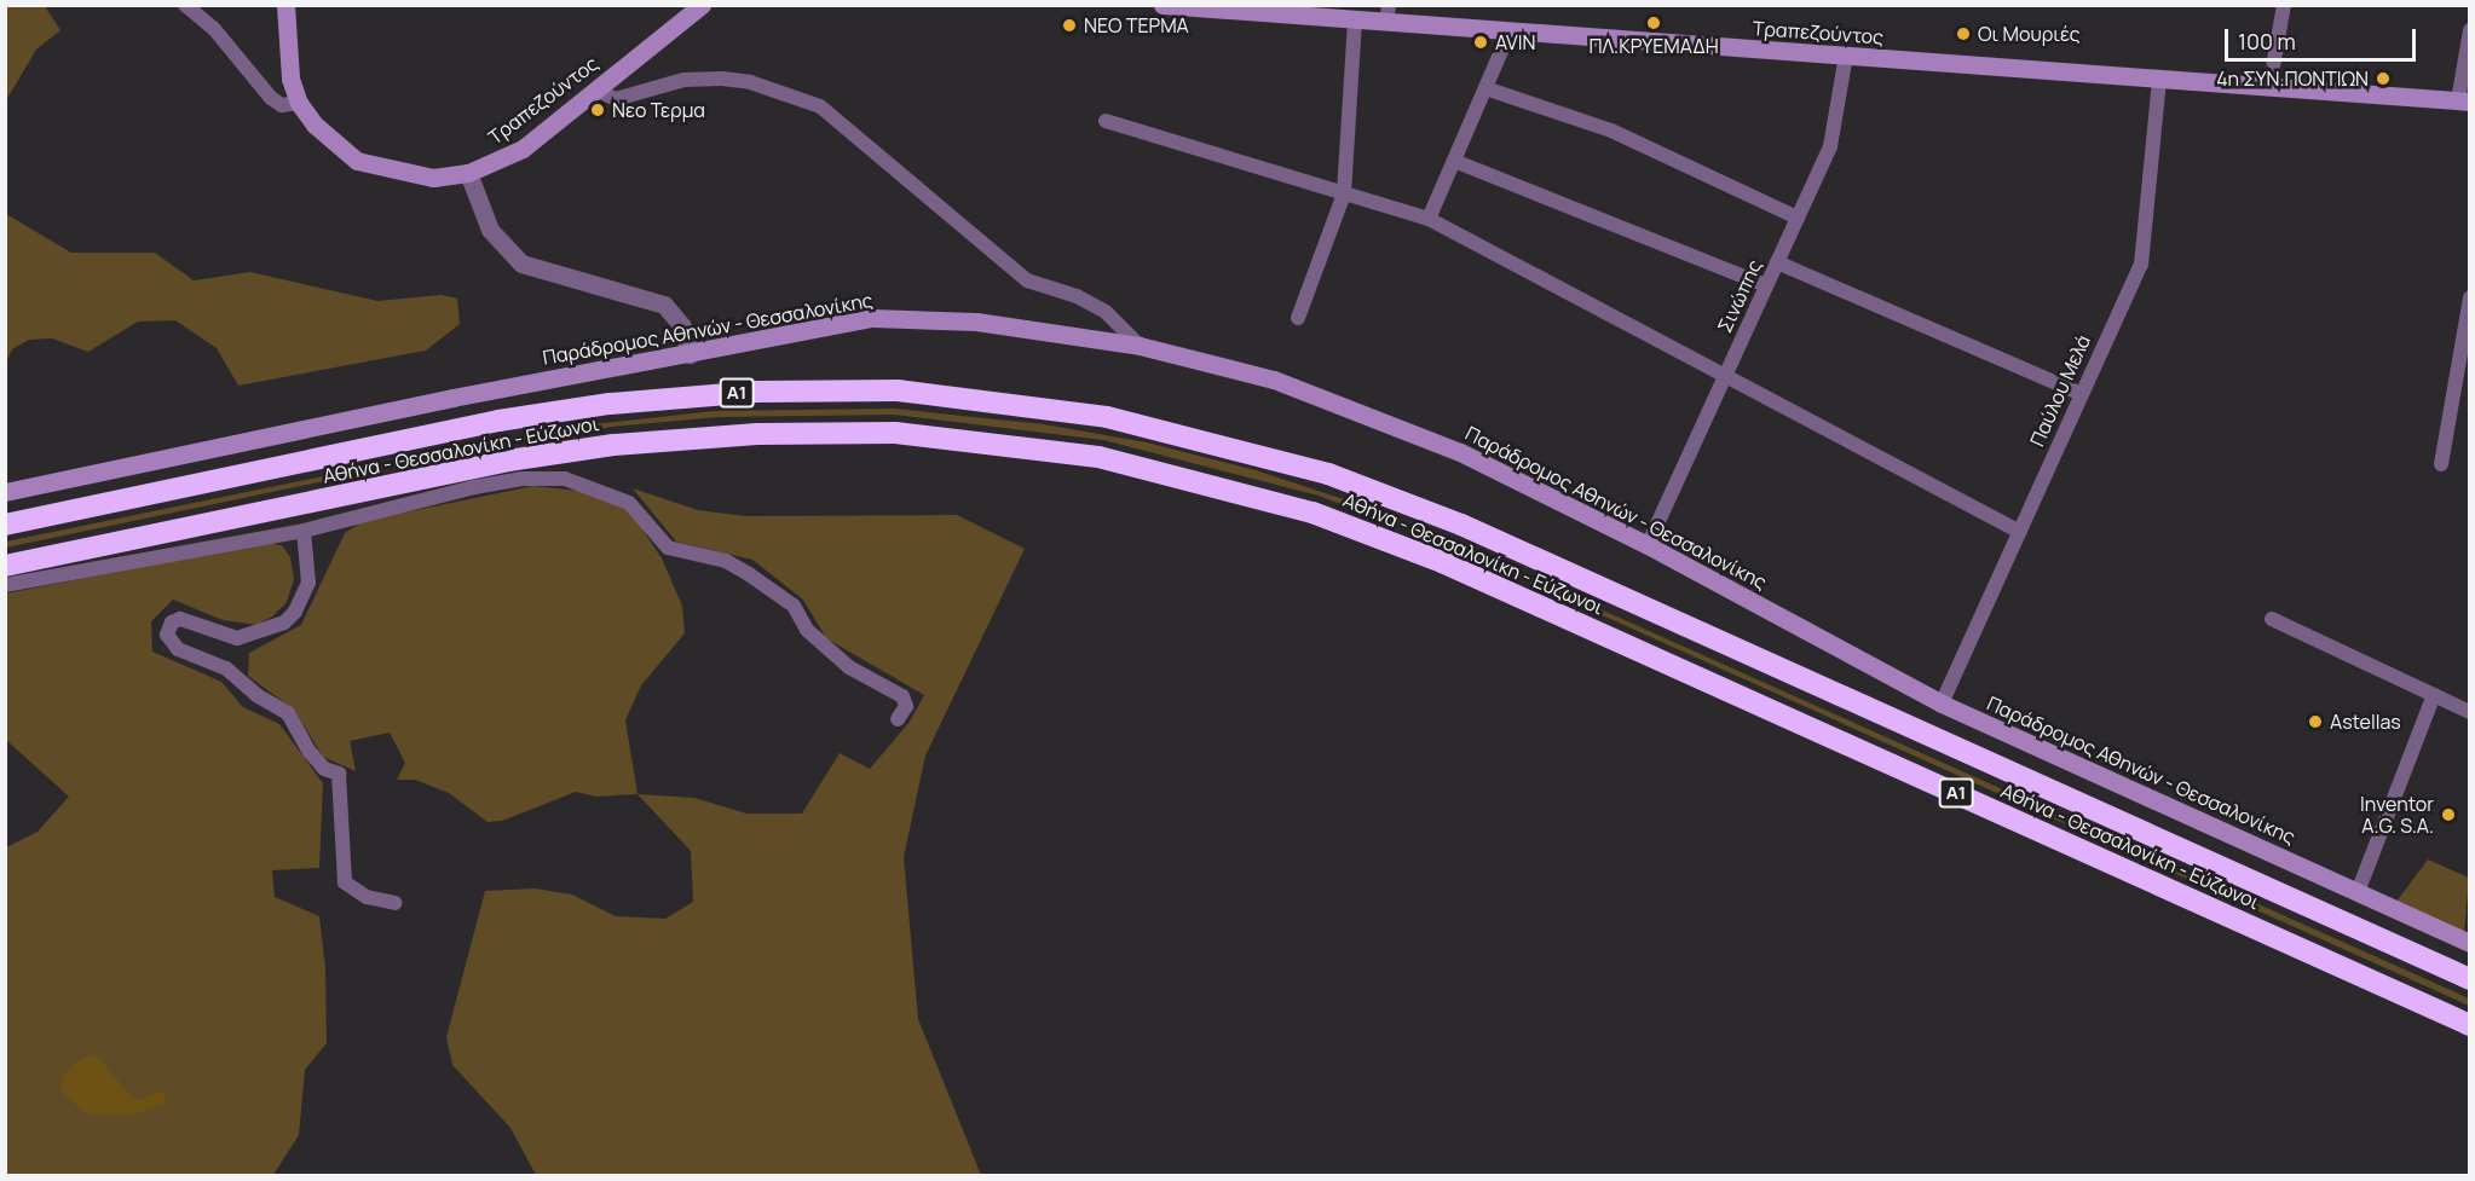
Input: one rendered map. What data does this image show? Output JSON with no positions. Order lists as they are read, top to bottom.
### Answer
{
  "streets": {
    "highway": ["Α1", "Αθήνα - Θεσσαλονίκη - Εύζωνοι"],
    "main road": ["Τραπεζούντος", "Παράδρομος Αθηνών - Θεσσαλονίκης"],
    "street": ["Σινώπης", "Παύλου Μελά"]
  },
  "crossings": [
    ["Τραπεζούντος", "Σινώπης"],
    ["Τραπεζούντος", "Παύλου Μελά"],
    ["Σινώπης", "Παράδρομος Αθηνών - Θεσσαλονίκης"],
    ["Παράδρομος Αθηνών - Θεσσαλονίκης", "Παύλου Μελά"]
  ],
  "places": [
    "ΠΛ.ΚΡΥΕΜΑΔΗ",
    "ΝΕΟ ΤΕΡΜΑ",
    "Οι Μουριές",
    "AVIN",
    "4η ΣΥΝ.ΠΟΝΤΙΩΝ",
    "Νεο Τερμα",
    "Astellas",
    "Inventor A.G. S.A."
  ],
  "scale_bar": "100 m"
}
